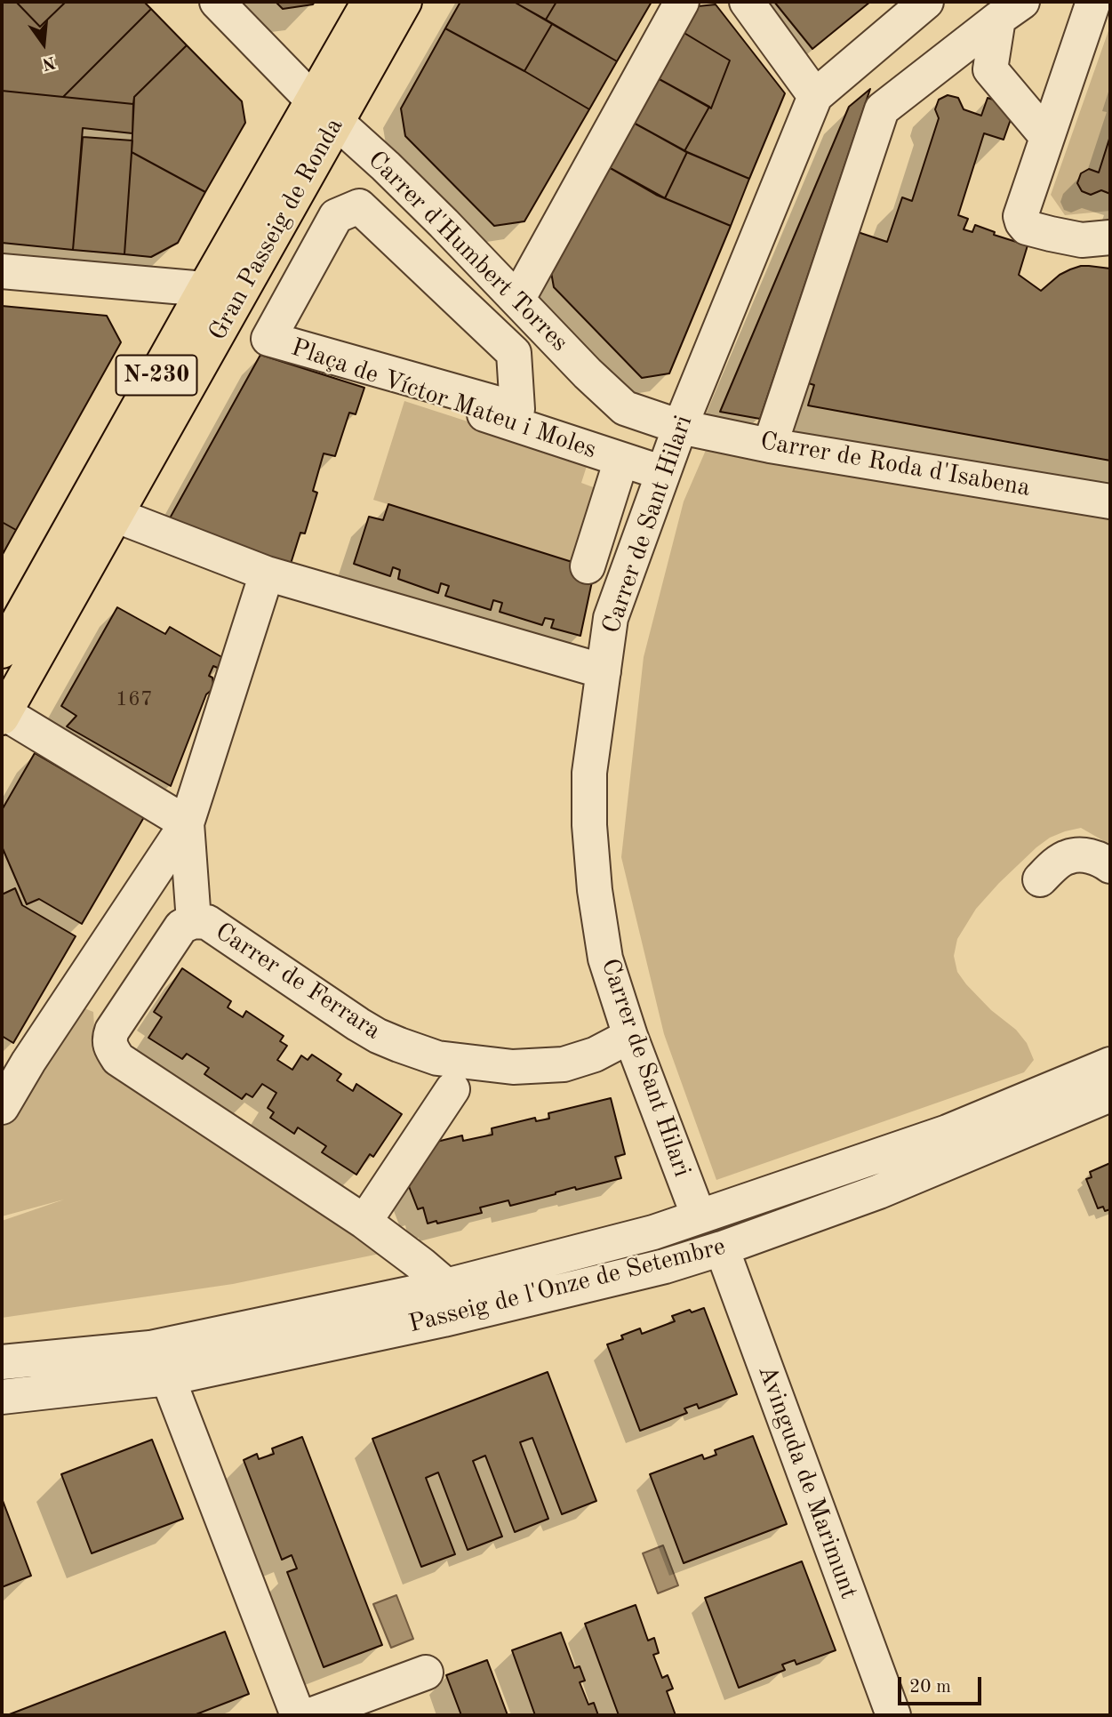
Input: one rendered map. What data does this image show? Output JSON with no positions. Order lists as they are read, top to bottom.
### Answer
{
  "streets": {
    "main road": ["Gran Passeig de Ronda", "N-230"],
    "street": [
      "Carrer d'Humbert Torres",
      "Plaça de Víctor Mateu i Moles",
      "Carrer de Roda d'Isabena",
      "Carrer de Sant Hilari",
      "Carrer de Ferrara",
      "Passeig de l'Onze de Setembre",
      "Avinguda de Marimunt"
    ]
  },
  "crossings": [
    ["Gran Passeig de Ronda", "Carrer d'Humbert Torres"],
    ["Gran Passeig de Ronda", "Plaça de Víctor Mateu i Moles"],
    ["Carrer d'Humbert Torres", "Carrer de Roda d'Isabena"],
    ["Carrer d'Humbert Torres", "Carrer de Sant Hilari"],
    ["Plaça de Víctor Mateu i Moles", "Carrer de Sant Hilari"],
    ["Carrer de Roda d'Isabena", "Carrer de Sant Hilari"],
    ["Carrer de Sant Hilari", "Carrer de Ferrara"],
    ["Carrer de Sant Hilari", "Passeig de l'Onze de Setembre"],
    ["Carrer de Ferrara", "Passeig de l'Onze de Setembre"],
    ["Passeig de l'Onze de Setembre", "Avinguda de Marimunt"]
  ],
  "house_numbers": ["167"],
  "scale_bar": "20 m",
  "north": "bottom"
}
